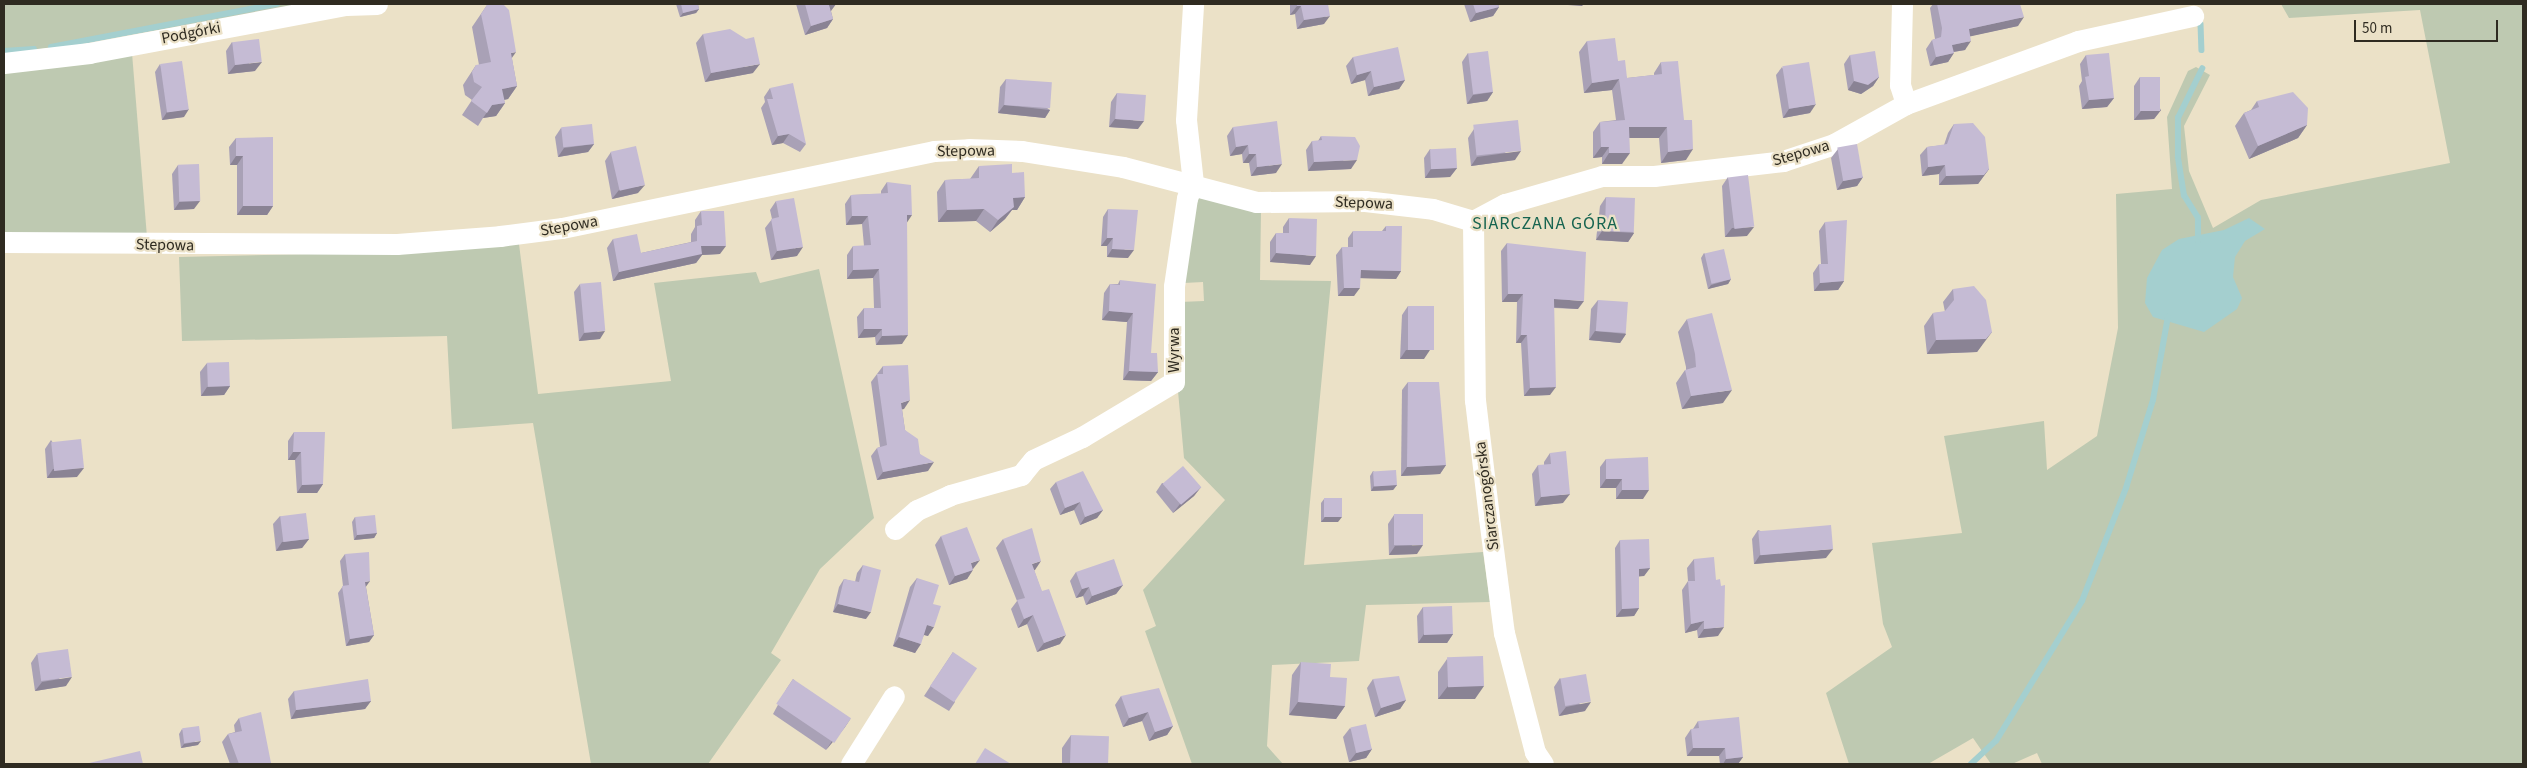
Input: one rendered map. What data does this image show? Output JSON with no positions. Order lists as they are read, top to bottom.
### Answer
{
  "streets": {
    "street": [
      "Podgórki",
      "Stepowa",
      "Wyrwa",
      "Siarczanogórska"
    ]
  },
  "crossings": [
    ["Stepowa", "Wyrwa"],
    ["Stepowa", "Siarczanogórska"]
  ],
  "districts": ["SIARCZANA GÓRA"],
  "scale_bar": "50 m"
}
